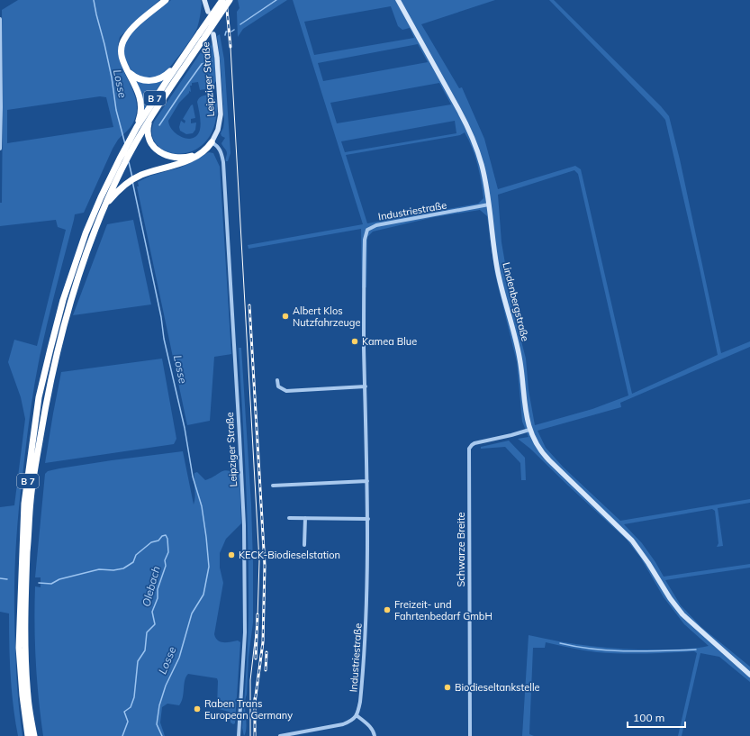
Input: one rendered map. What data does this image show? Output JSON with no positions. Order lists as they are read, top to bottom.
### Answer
{
  "streets": {
    "highway": ["B 7"],
    "main road": ["Leipziger Straße", "Lindenbergstraße"],
    "street": ["Industriestraße", "Schwarze Breite"]
  },
  "crossings": [
    ["Industriestraße", "Lindenbergstraße"],
    ["Lindenbergstraße", "Schwarze Breite"]
  ],
  "water": ["Losse", "Olebach"],
  "places": [
    "Albert Klos Nutzfahrzeuge",
    "Kamea Blue",
    "KECK-Biodieselstation",
    "Freizeit- und Fahrtenbedarf GmbH",
    "Biodieseltankstelle",
    "Raben Trans European Germany"
  ],
  "scale_bar": "100 m"
}
